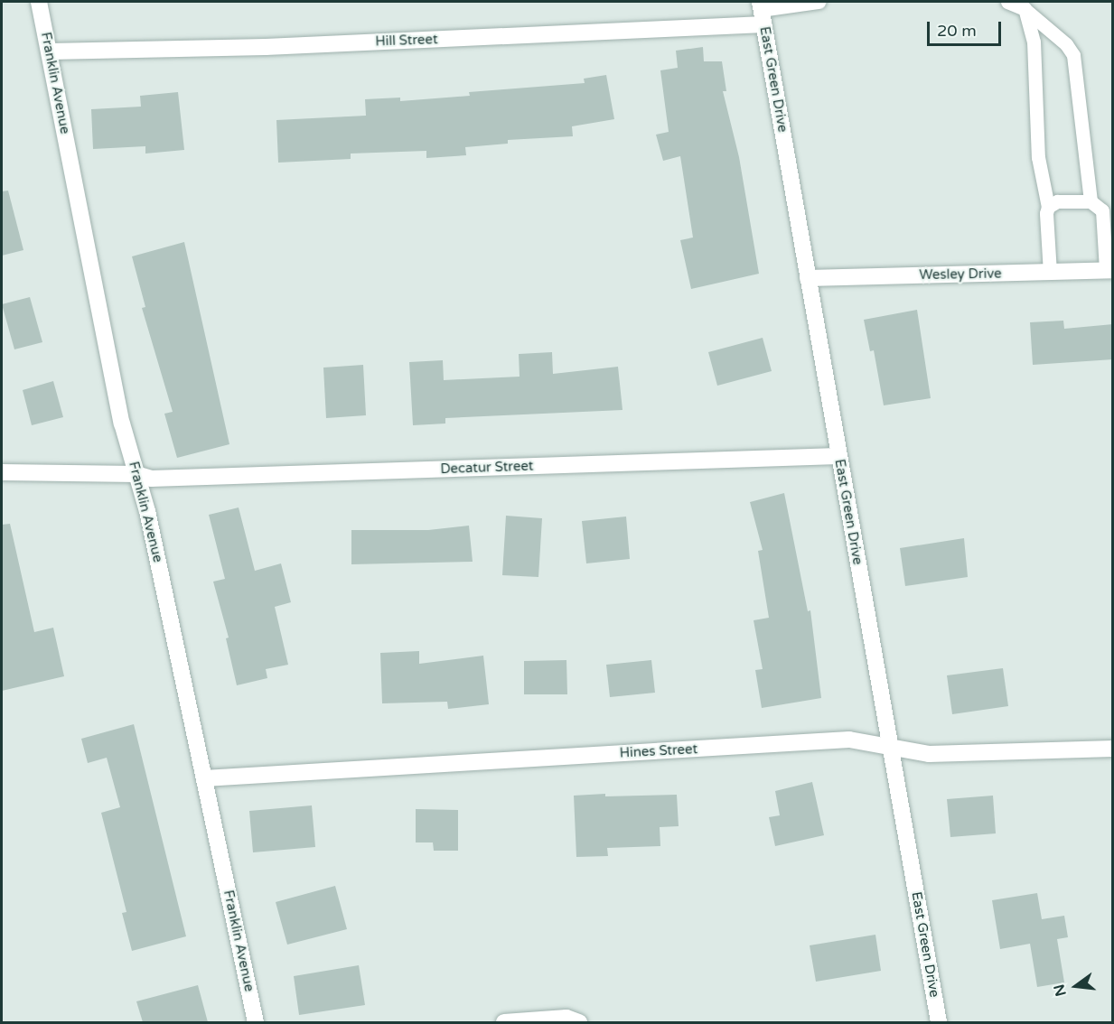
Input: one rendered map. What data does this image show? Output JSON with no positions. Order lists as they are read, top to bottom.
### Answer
{
  "streets": {
    "street": [
      "Hill Street",
      "East Green Drive",
      "Franklin Avenue",
      "Wesley Drive",
      "Decatur Street",
      "Hines Street"
    ]
  },
  "crossings": [
    ["Hill Street", "East Green Drive"],
    ["Hill Street", "Franklin Avenue"],
    ["East Green Drive", "Wesley Drive"],
    ["East Green Drive", "Decatur Street"],
    ["East Green Drive", "Hines Street"],
    ["Franklin Avenue", "Decatur Street"],
    ["Franklin Avenue", "Hines Street"]
  ],
  "scale_bar": "20 m",
  "north": "left"
}
